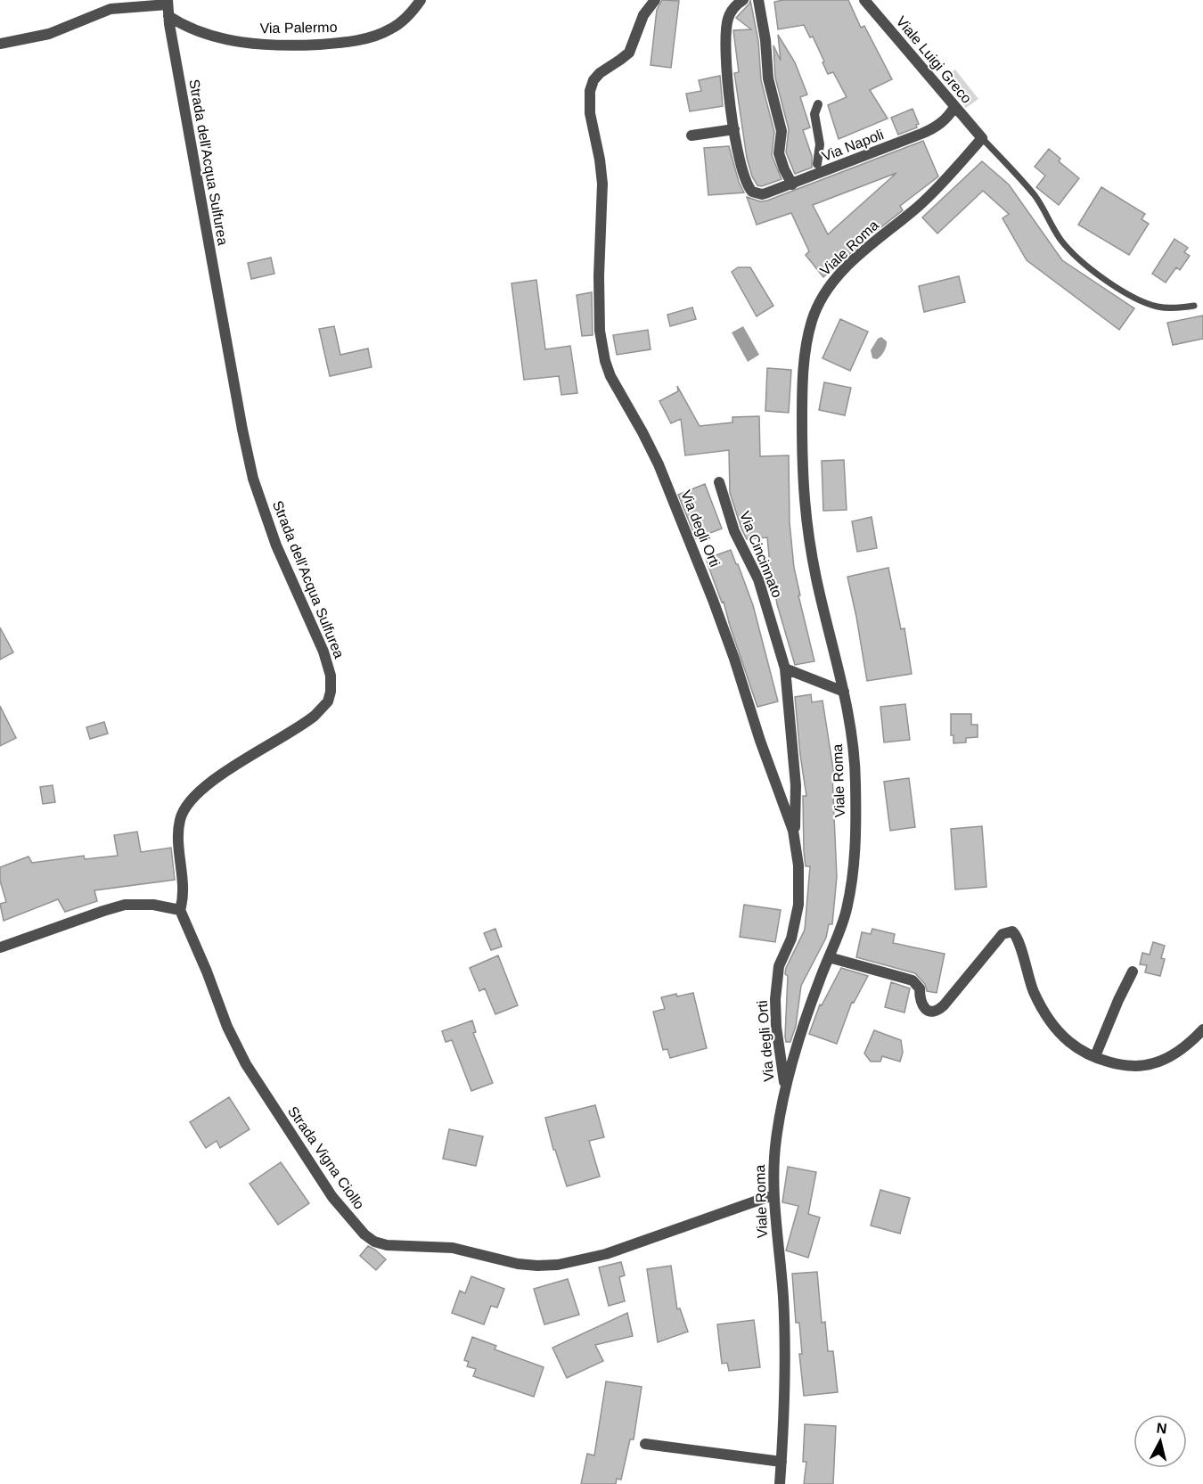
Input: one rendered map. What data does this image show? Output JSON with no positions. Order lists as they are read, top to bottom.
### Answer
{
  "streets": {
    "street": [
      "Via Palermo",
      "Viale Luigi Greco",
      "Via Napoli",
      "Strada dell'Acqua Sulfurea",
      "Viale Roma",
      "Via degli Orti",
      "Via Cincinnato",
      "Strada Vigna Ciollo"
    ]
  },
  "crossings": [
    ["Via Palermo", "Strada dell'Acqua Sulfurea"],
    ["Viale Luigi Greco", "Via Napoli"],
    ["Viale Luigi Greco", "Viale Roma"],
    ["Strada dell'Acqua Sulfurea", "Strada Vigna Ciollo"],
    ["Viale Roma", "Via degli Orti"],
    ["Viale Roma", "Strada Vigna Ciollo"],
    ["Via degli Orti", "Via Cincinnato"]
  ],
  "north": "top"
}
